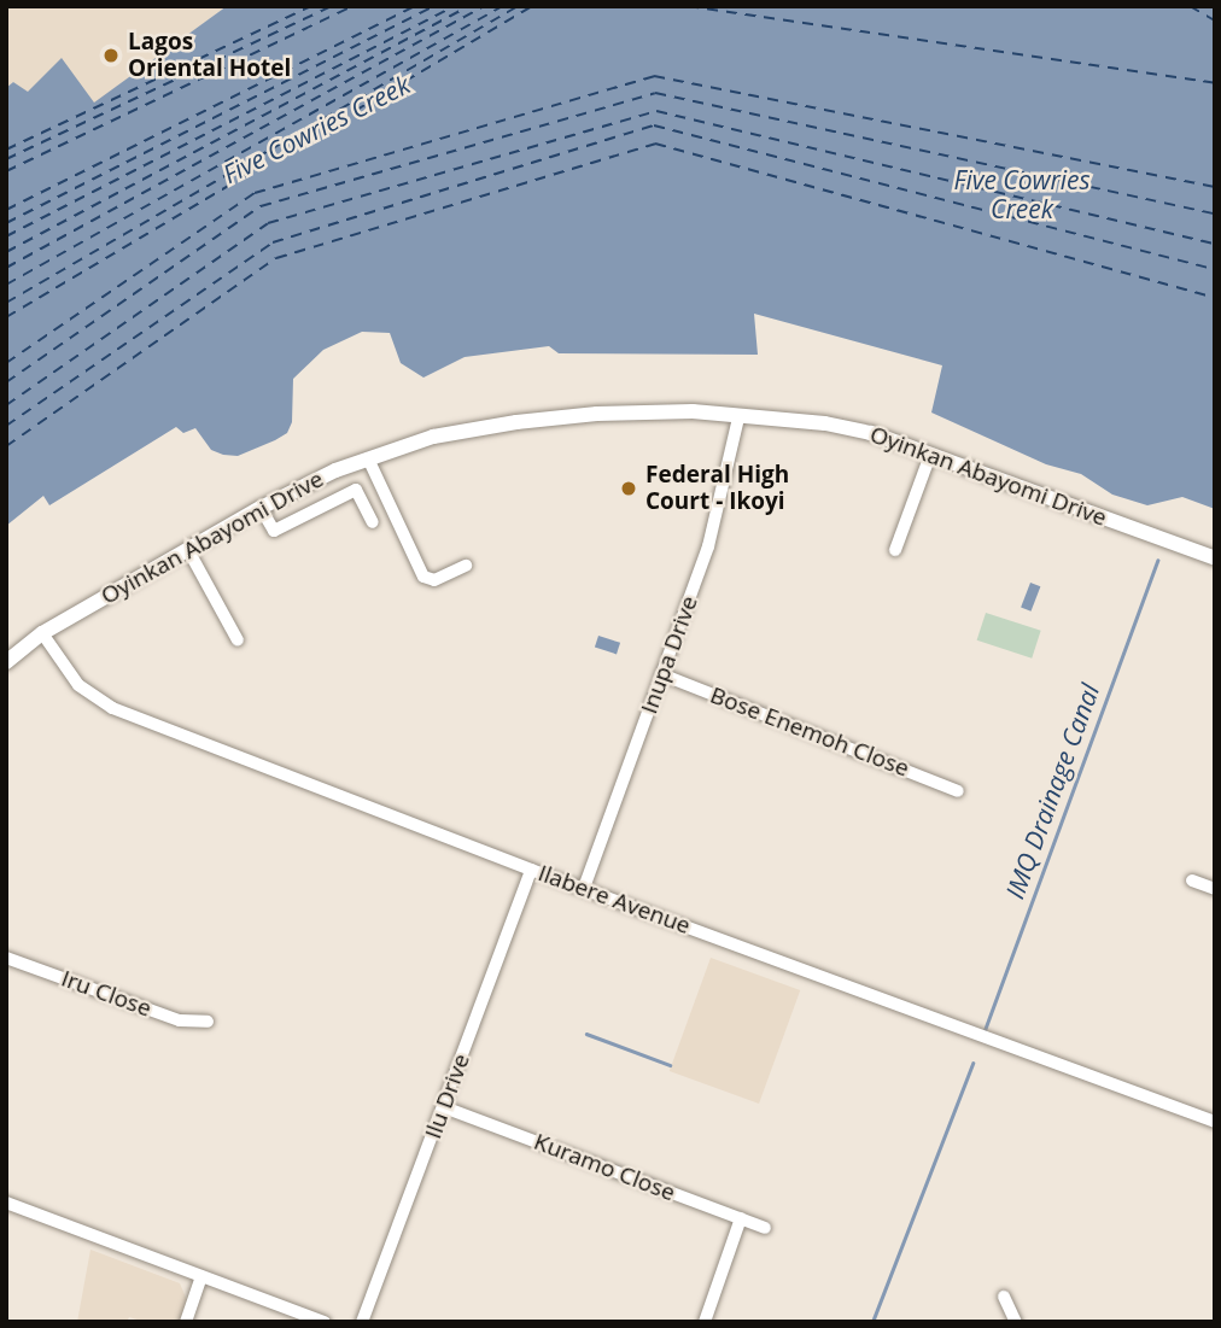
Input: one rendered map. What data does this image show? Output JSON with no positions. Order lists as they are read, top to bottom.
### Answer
{
  "streets": {
    "street": [
      "Oyinkan Abayomi Drive",
      "Inupa Drive",
      "Bose Enemoh Close",
      "Ilabere Avenue",
      "Iru Close",
      "Ilu Drive",
      "Kuramo Close"
    ]
  },
  "crossings": [
    ["Oyinkan Abayomi Drive", "Inupa Drive"],
    ["Oyinkan Abayomi Drive", "Ilabere Avenue"],
    ["Inupa Drive", "Bose Enemoh Close"],
    ["Inupa Drive", "Ilabere Avenue"],
    ["Ilabere Avenue", "Ilu Drive"],
    ["Ilu Drive", "Kuramo Close"]
  ],
  "water": ["Five Cowries Creek", "IMQ Drainage Canal"],
  "places": ["Lagos Oriental Hotel", "Federal High Court - Ikoyi"]
}
